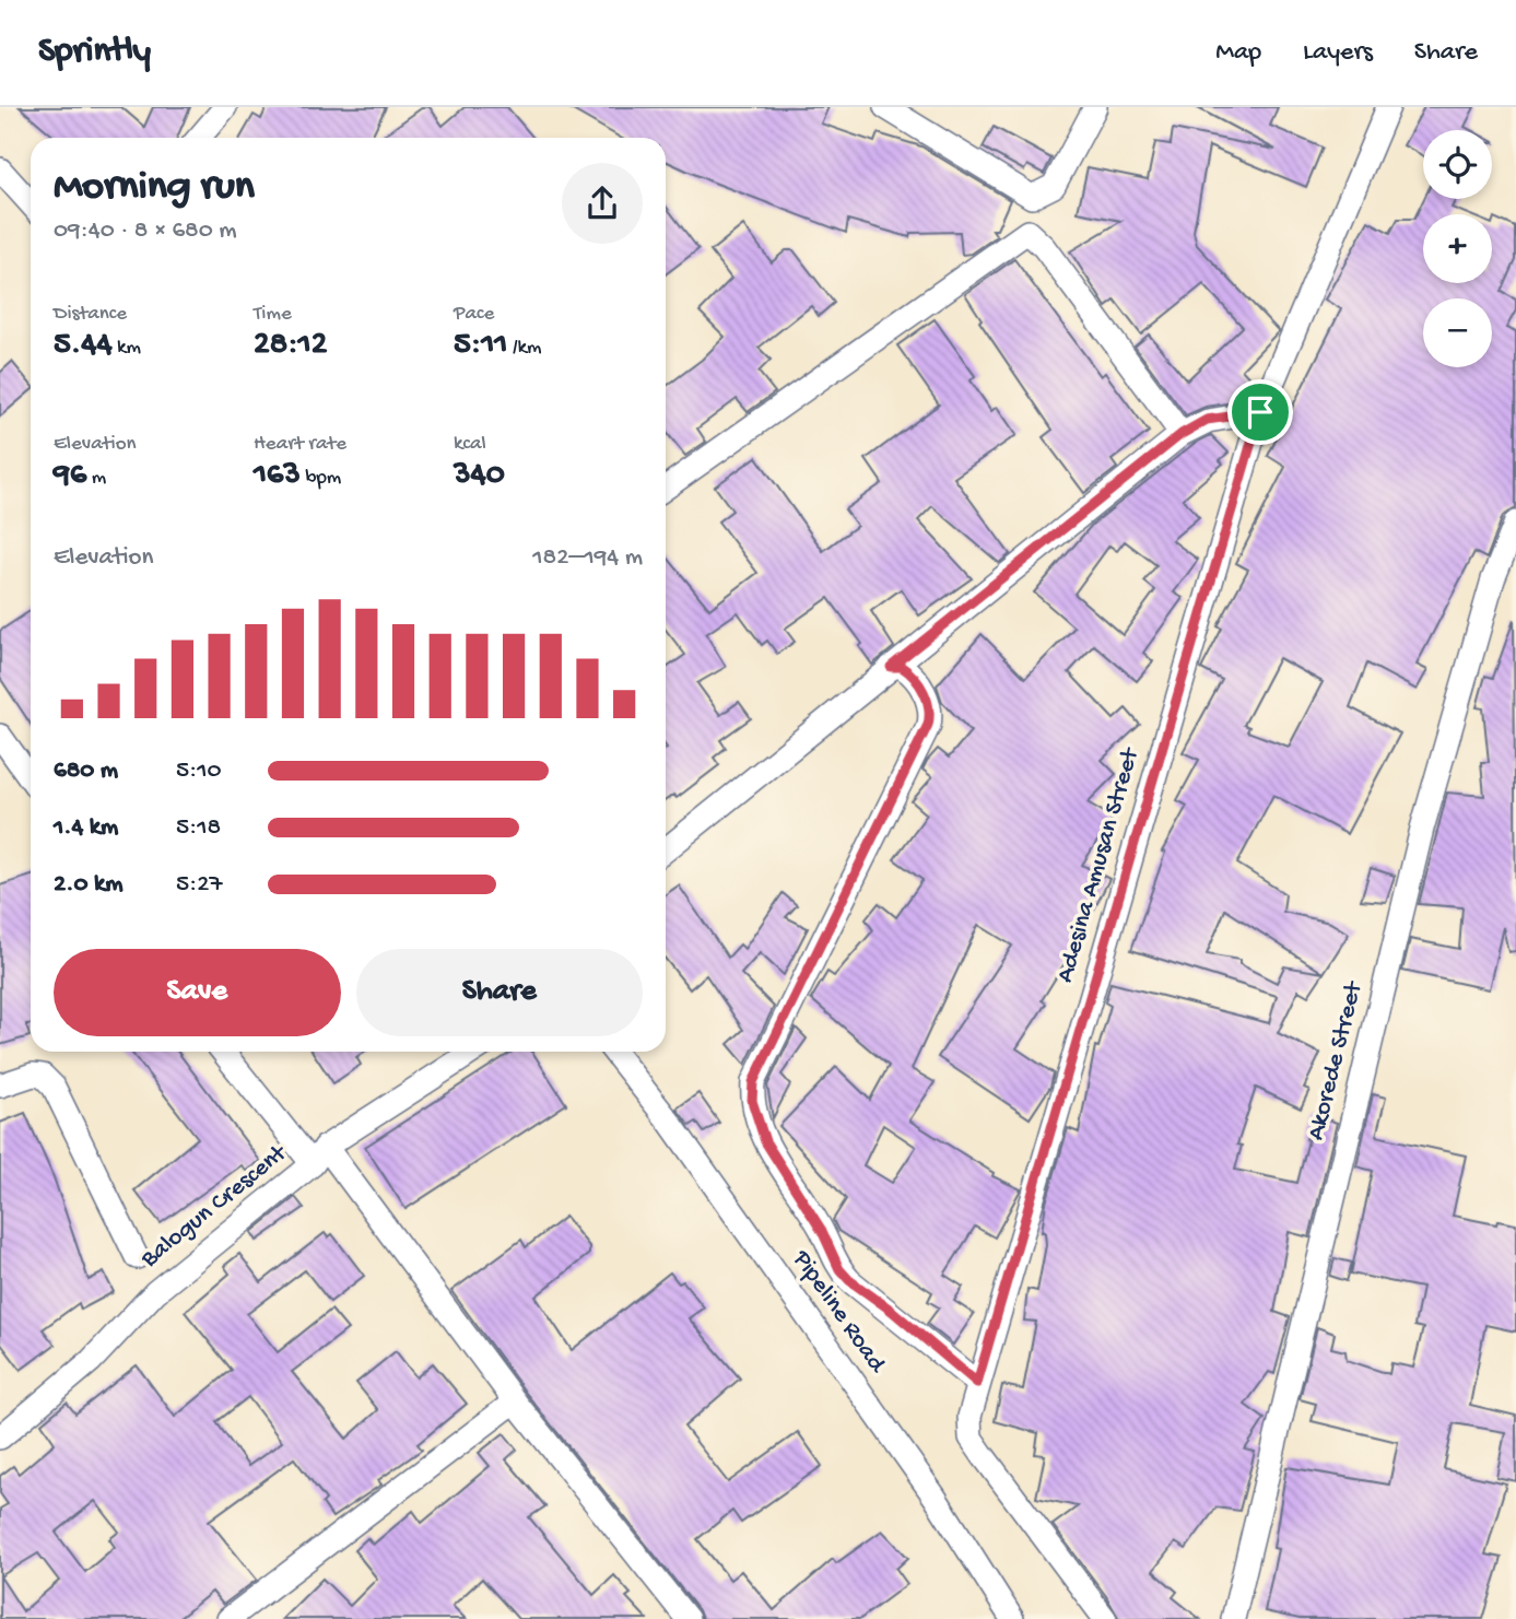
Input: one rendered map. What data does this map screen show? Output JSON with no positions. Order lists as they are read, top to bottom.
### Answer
{
  "streets": {
    "street": [
      "Adesina Amusan Street",
      "Akorede Street",
      "Balogun Crescent",
      "Pipeline Road"
    ]
  },
  "page": {
    "header": "Sprintly",
    "nav": ["Map", "Layers", "Share"],
    "map_buttons": ["+", "−"],
    "heading": ["Morning run", "09:40 · 8 × 680 m"],
    "stats": [
      ["Distance", "5.44 km"],
      ["Time", "28:12"],
      ["Pace", "5:11 /km"],
      ["Elevation", "96 m"],
      ["Heart rate", "163 bpm"],
      ["kcal", "340"]
    ],
    "chart": ["Elevation", "182–194 m"],
    "list": [
      {
        "name": "680 m",
        "note": "5:10"
      },
      {
        "name": "1.4 km",
        "note": "5:18"
      },
      {
        "name": "2.0 km",
        "note": "5:27"
      }
    ],
    "buttons": ["Save", "Share"]
  }
}
